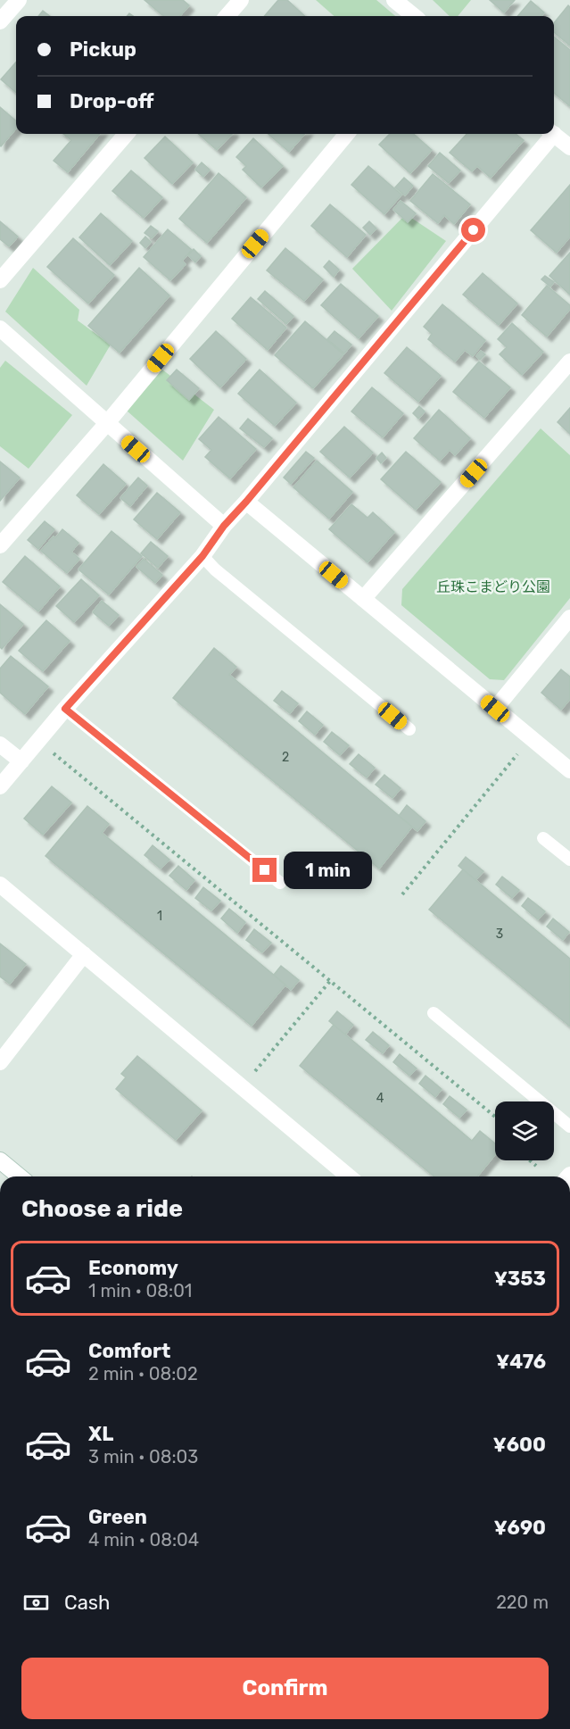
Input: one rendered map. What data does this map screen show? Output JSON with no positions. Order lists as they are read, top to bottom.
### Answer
{
  "parks": ["丘珠こまどり公園"],
  "house_numbers": [
    "2",
    "1",
    "3",
    "4"
  ],
  "page": {
    "banner": ["Pickup", "Drop-off"],
    "bubble": "1 min",
    "heading": "Choose a ride",
    "list": [
      {
        "name": "Economy",
        "note": "1 min · 08:01",
        "value": "¥353"
      },
      {
        "name": "Comfort",
        "note": "2 min · 08:02",
        "value": "¥476"
      },
      {
        "name": "XL",
        "note": "3 min · 08:03",
        "value": "¥600"
      },
      {
        "name": "Green",
        "note": "4 min · 08:04",
        "value": "¥690"
      }
    ],
    "pay": ["Cash", "220 m"],
    "buttons": "Confirm"
  }
}
